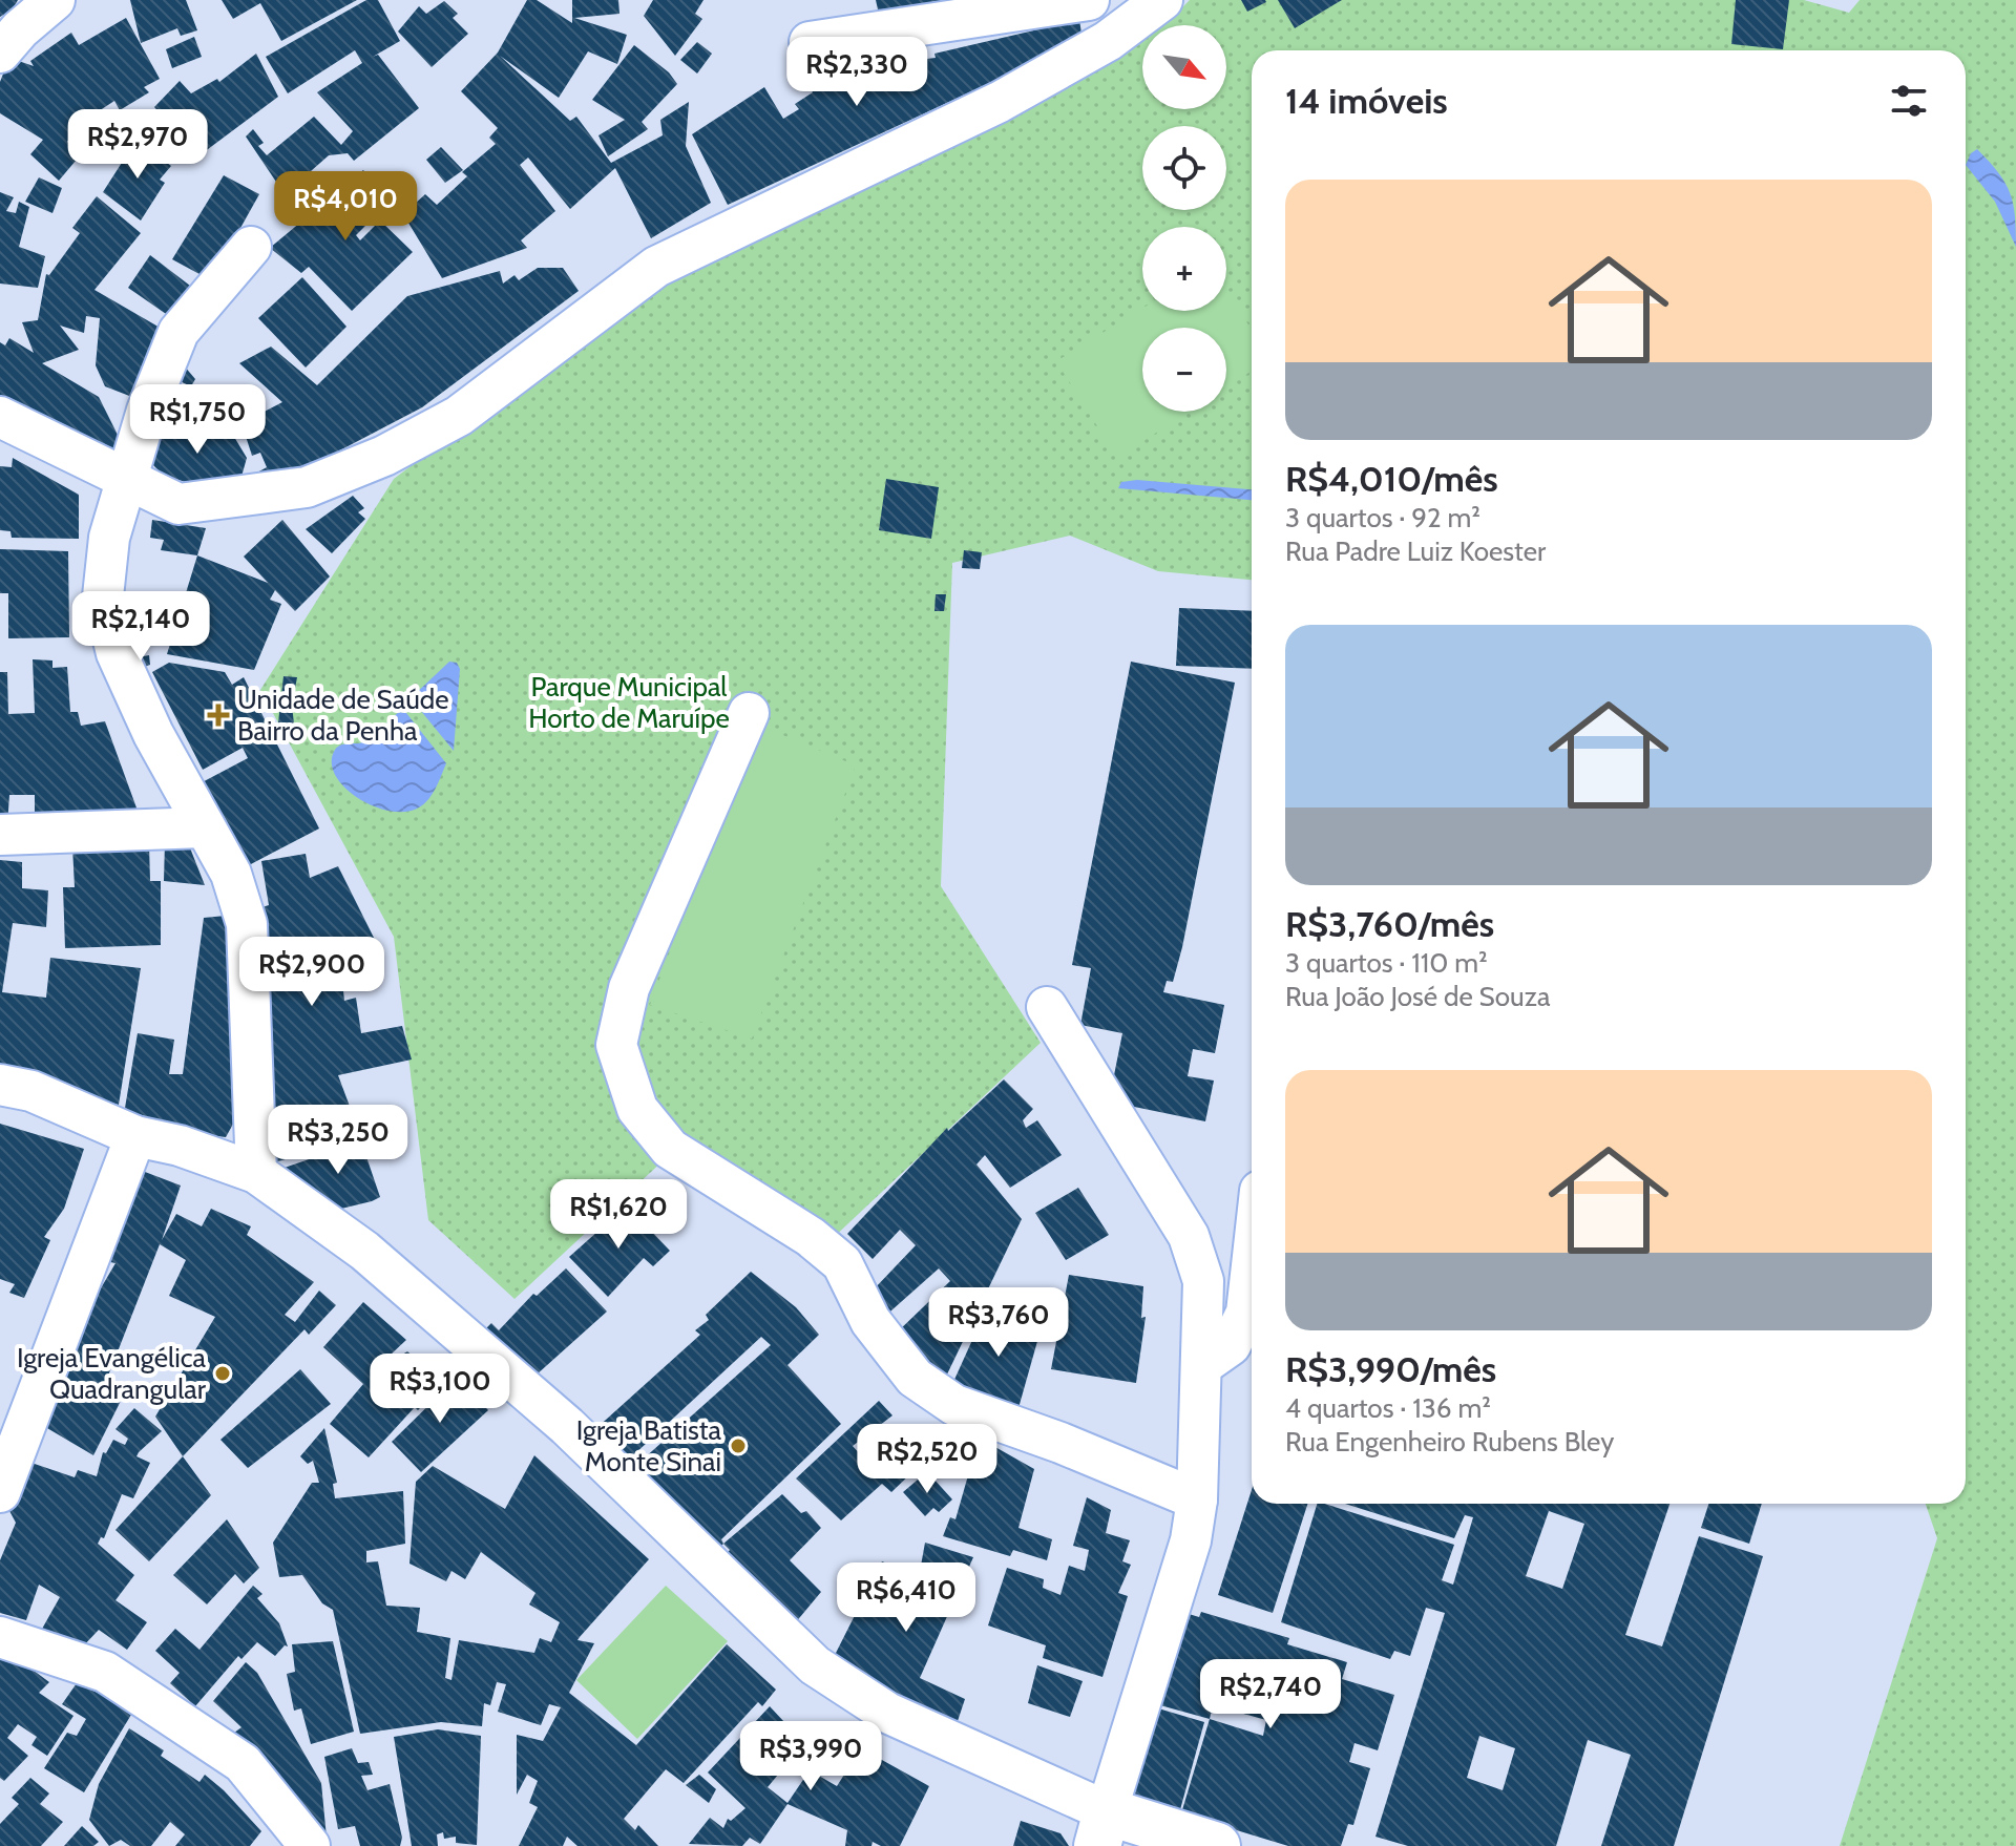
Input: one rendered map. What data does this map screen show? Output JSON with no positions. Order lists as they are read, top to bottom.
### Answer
{
  "parks": ["Parque Municipal Horto de Maruípe"],
  "places": {
    "health": ["Unidade de Saúde Bairro da Penha"],
    "other": ["Igreja Evangélica Quadrangular", "Igreja Batista Monte Sinai"]
  },
  "north": "bottom right",
  "page": {
    "map_buttons": ["+", "−"],
    "price": [
      "R$2,330",
      "R$2,970",
      "R$4,010",
      "R$1,750",
      "R$2,140",
      "R$2,900",
      "R$3,250",
      "R$1,620",
      "R$3,760",
      "R$3,100",
      "R$2,520",
      "R$6,410",
      "R$2,740",
      "R$3,990"
    ],
    "heading": "14 imóveis",
    "list": [
      {
        "name": "R$4,010/mês",
        "note": "3 quartos · 92 m² · Rua Padre Luiz Koester"
      },
      {
        "name": "R$3,760/mês",
        "note": "3 quartos · 110 m² · Rua João José de Souza"
      },
      {
        "name": "R$3,990/mês",
        "note": "4 quartos · 136 m² · Rua Engenheiro Rubens Bley"
      }
    ]
  }
}
